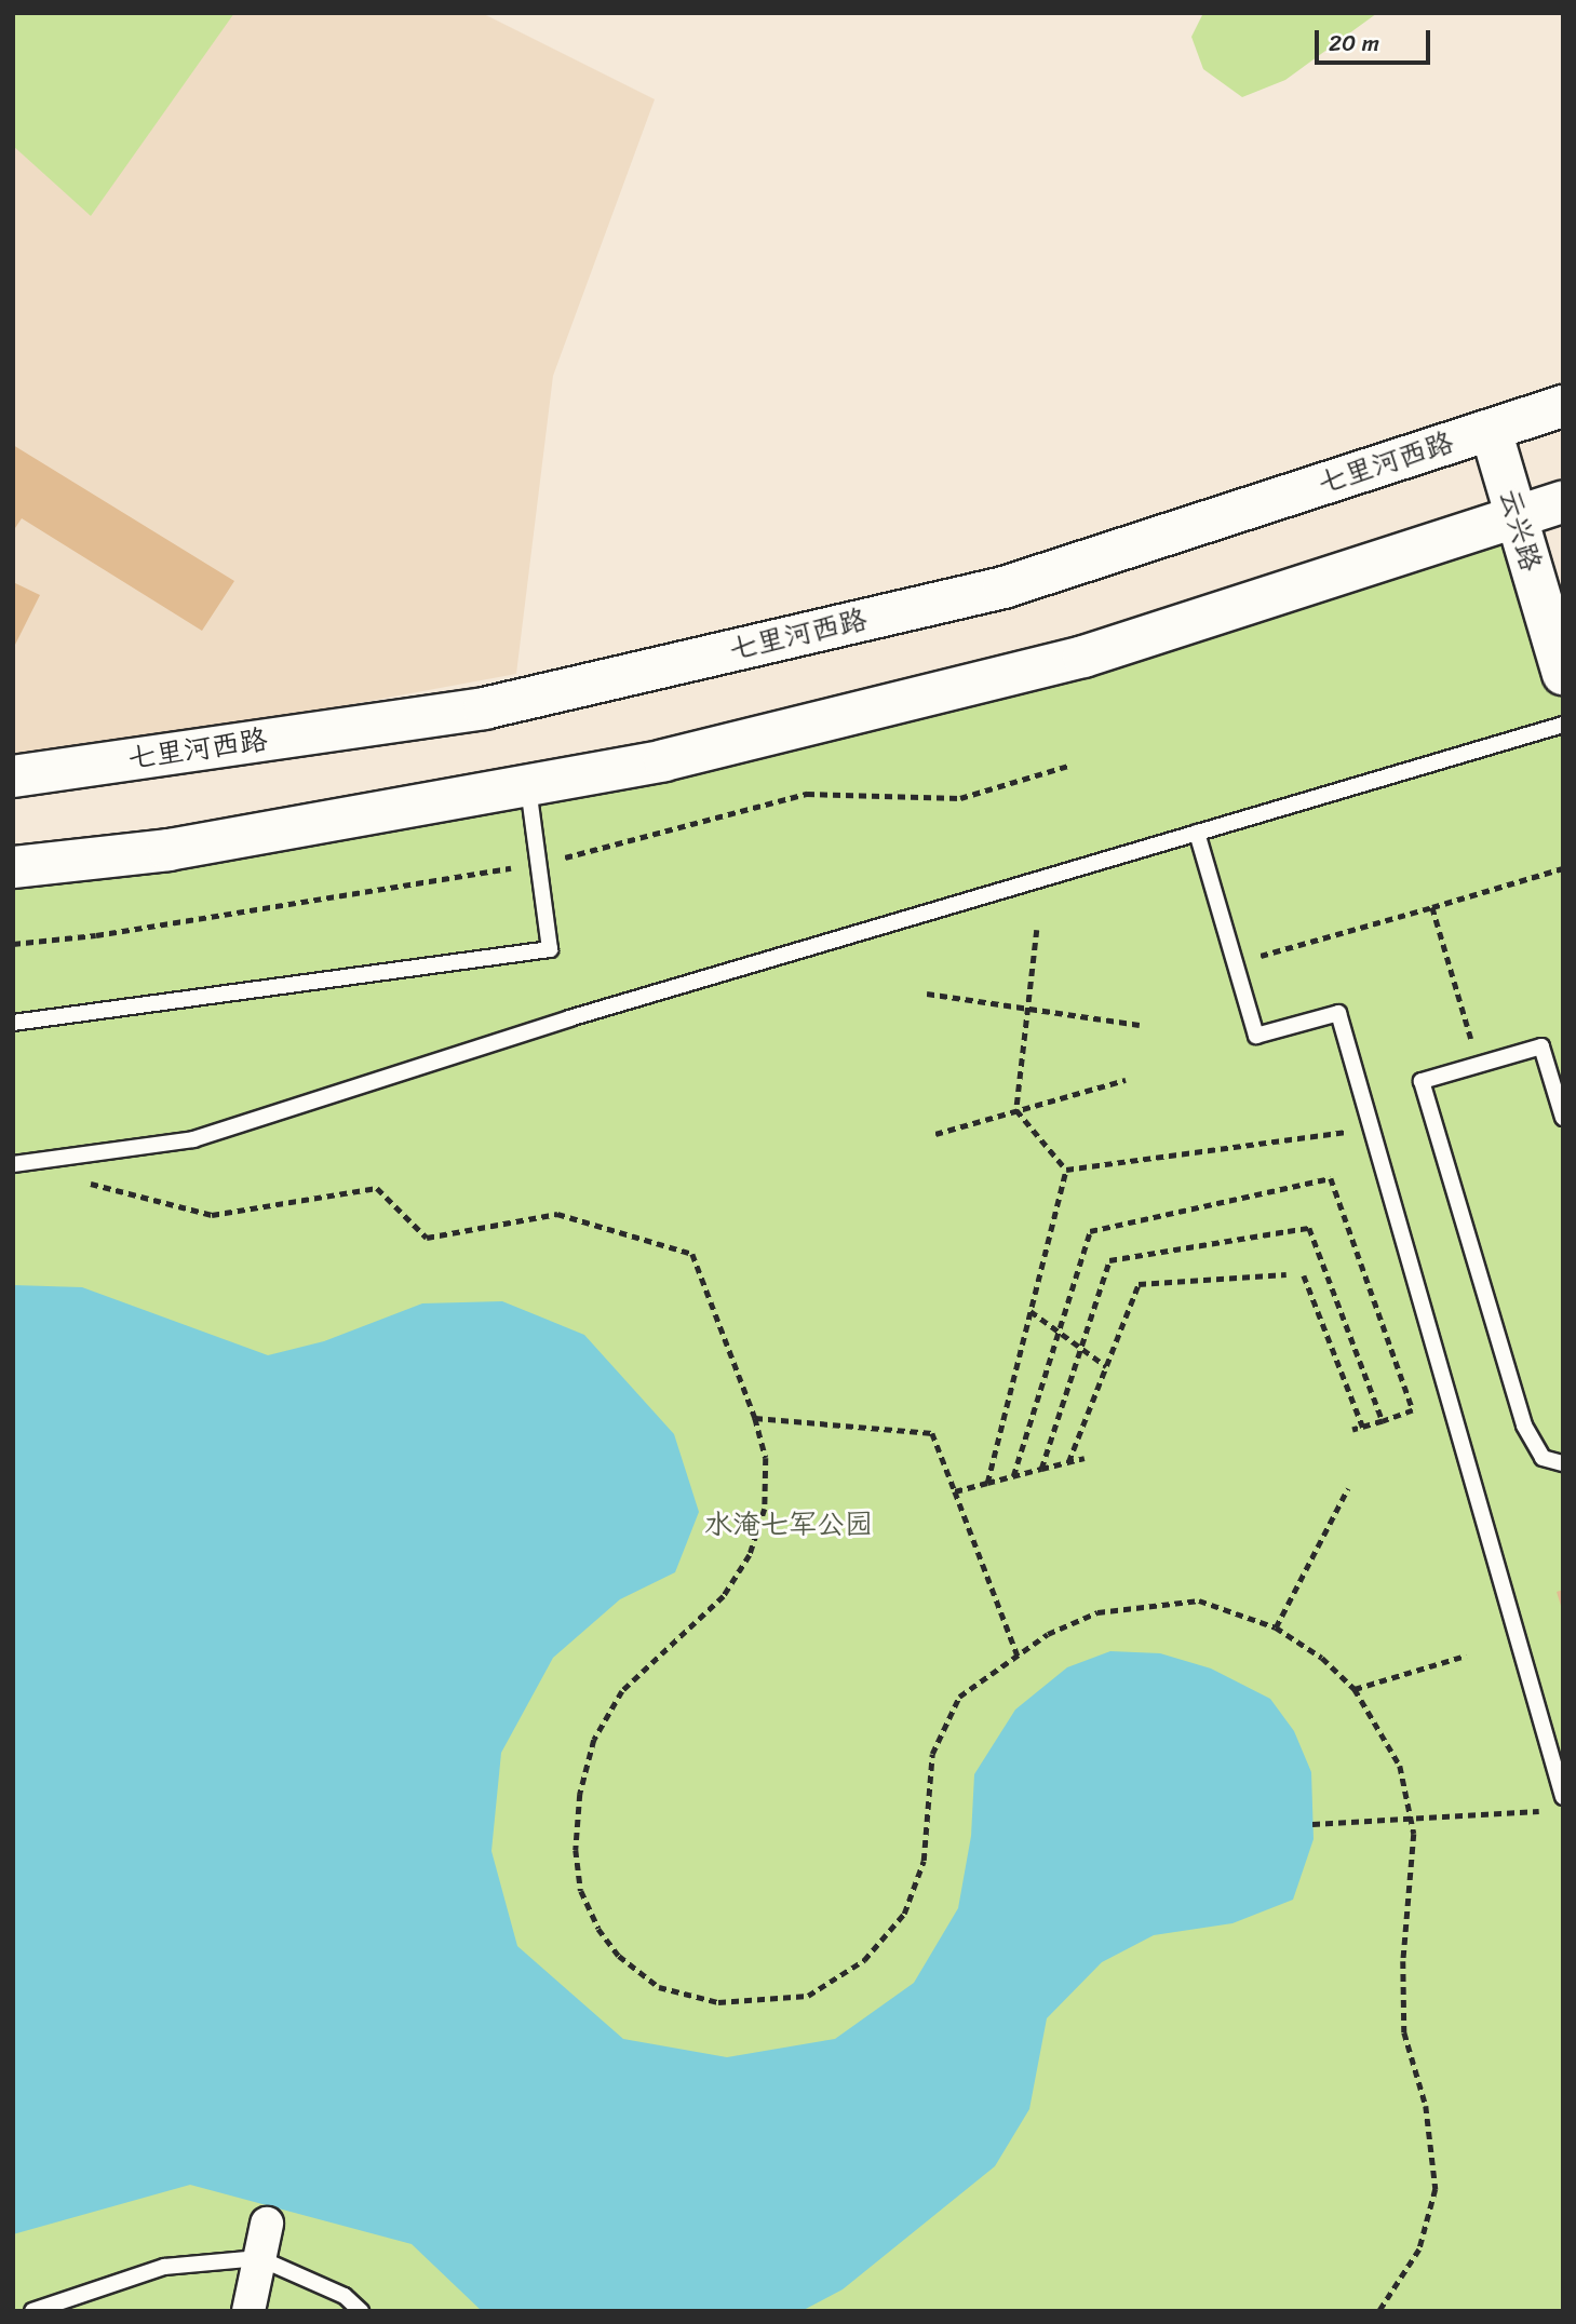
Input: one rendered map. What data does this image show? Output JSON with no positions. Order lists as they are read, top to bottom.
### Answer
{
  "streets": {
    "street": ["七里河西路", "云兴路"]
  },
  "crossings": [
    ["七里河西路", "云兴路"]
  ],
  "parks": ["水淹七军公园"],
  "scale_bar": "20 m"
}
